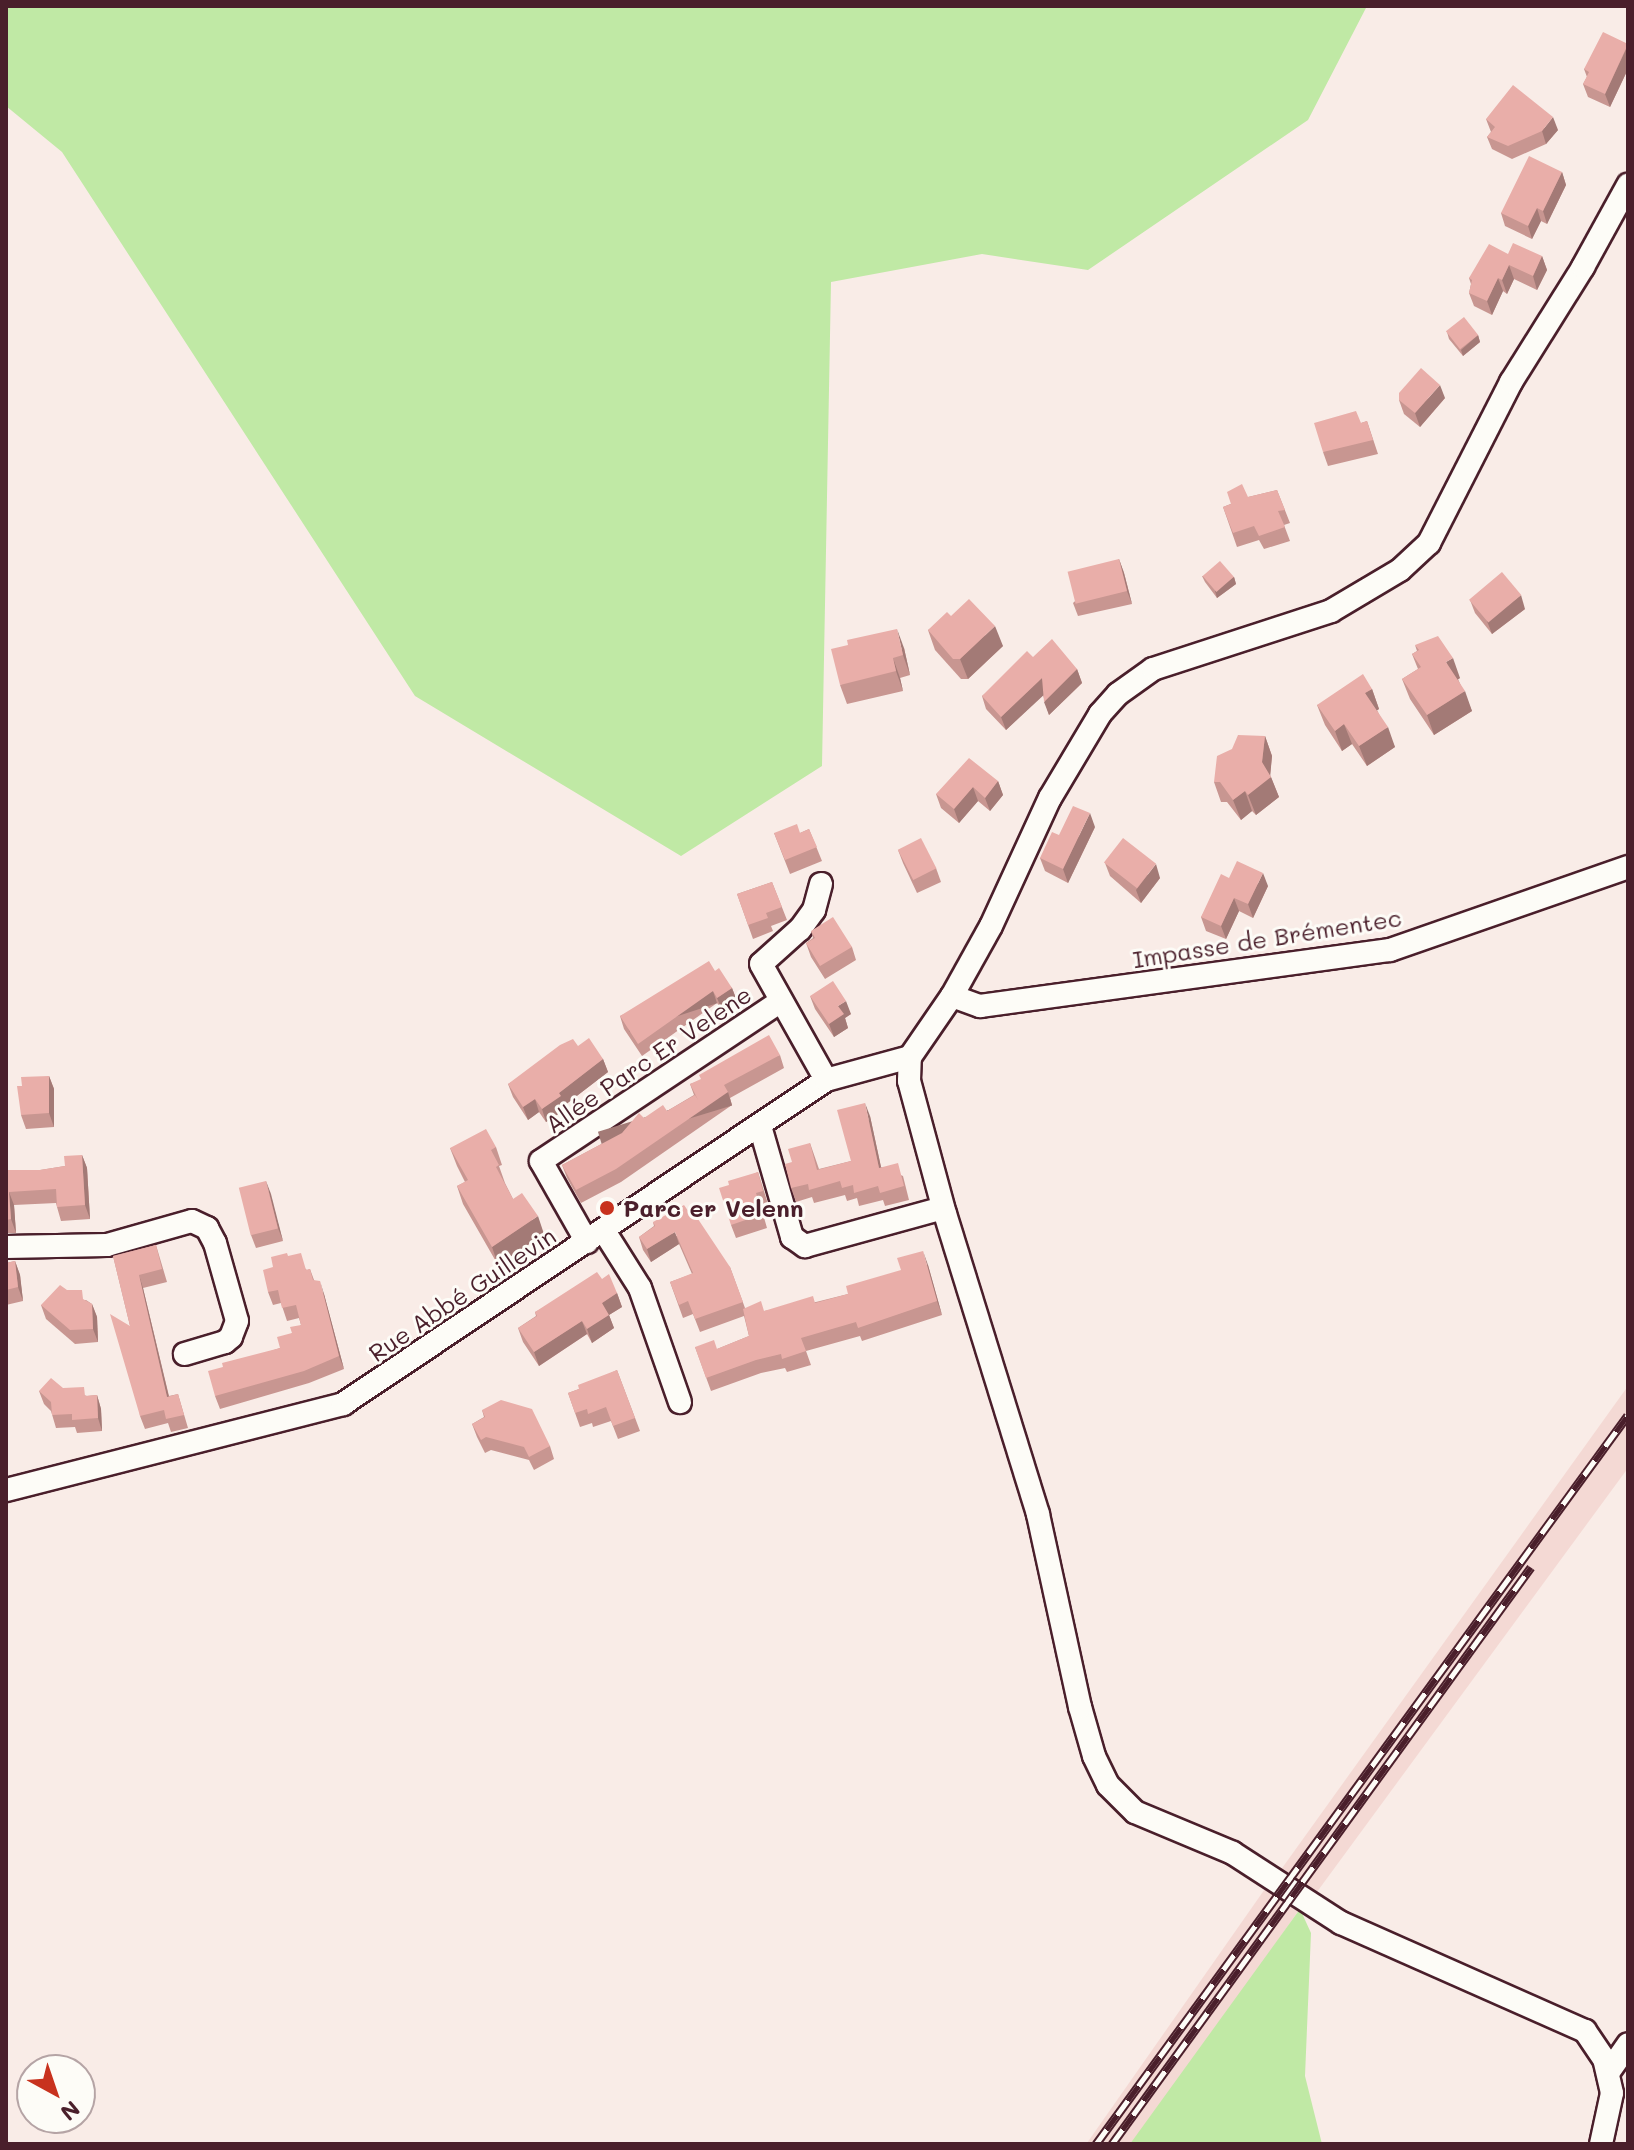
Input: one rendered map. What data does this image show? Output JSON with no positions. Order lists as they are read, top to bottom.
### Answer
{
  "streets": {
    "street": ["Impasse de Brémentec", "Allée Parc Er Velene", "Rue Abbé Guillevin"]
  },
  "crossings": [
    ["Allée Parc Er Velene", "Rue Abbé Guillevin"]
  ],
  "places": ["Parc er Velenn"],
  "north": "bottom right"
}
